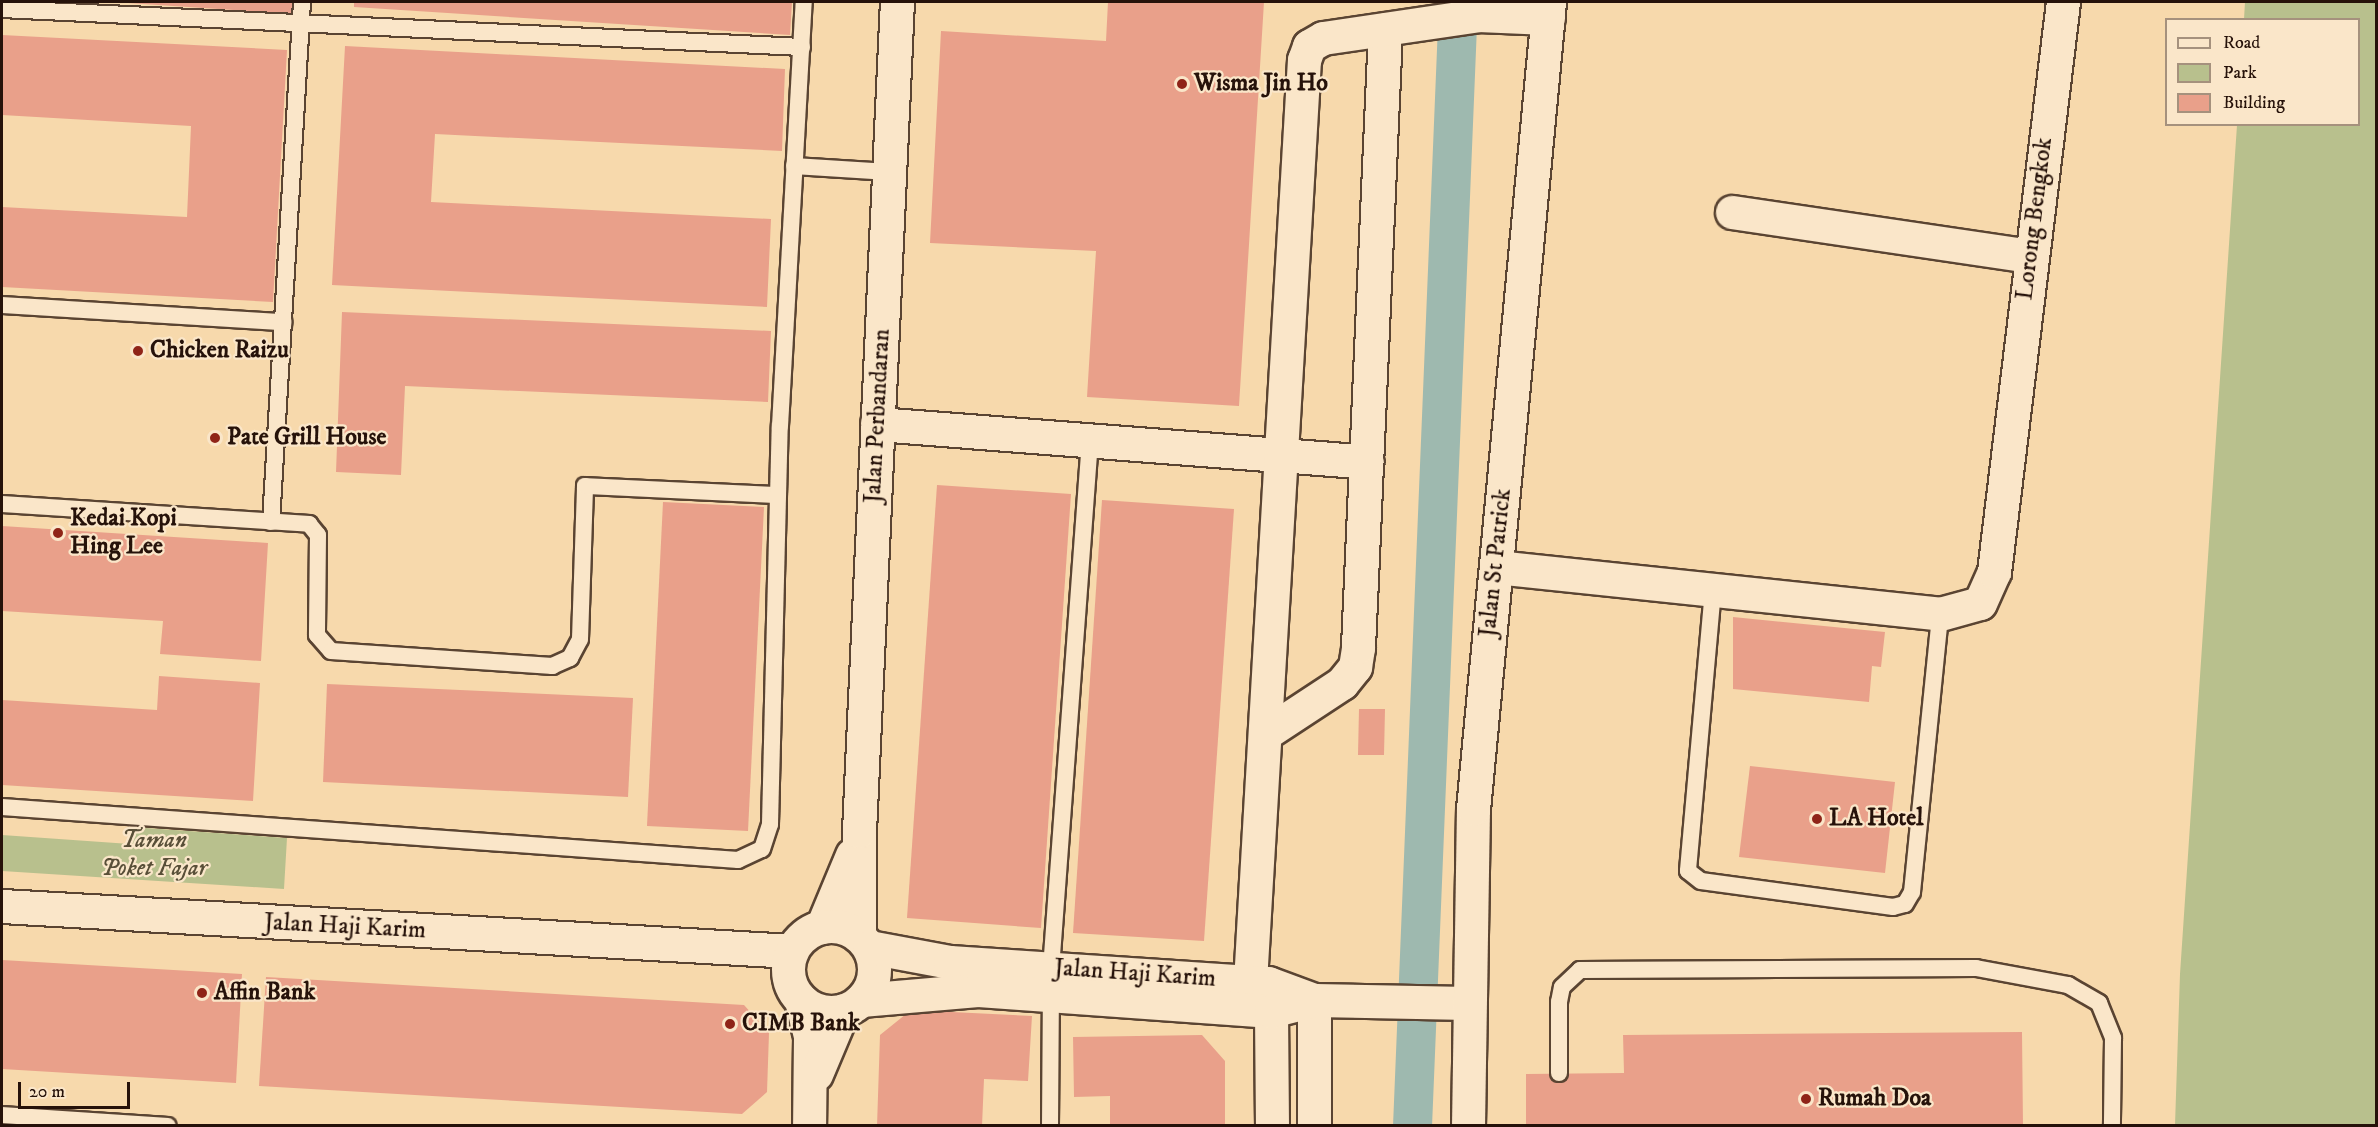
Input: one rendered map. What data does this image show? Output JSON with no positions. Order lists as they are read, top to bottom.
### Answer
{
  "streets": {
    "street": [
      "Lorong Bengkok",
      "Jalan Perbandaran",
      "Jalan St Patrick",
      "Jalan Haji Karim"
    ]
  },
  "crossings": [
    ["Lorong Bengkok", "Jalan St Patrick"],
    ["Jalan Perbandaran", "Jalan Haji Karim"],
    ["Jalan St Patrick", "Jalan Haji Karim"]
  ],
  "parks": ["Taman Poket Fajar"],
  "places": [
    "Wisma Jin Ho",
    "Chicken Raizu",
    "Pate Grill House",
    "Kedai Kopi Hing Lee",
    "LA Hotel",
    "Affin Bank",
    "CIMB Bank",
    "Rumah Doa"
  ],
  "legend": ["Road", "Park", "Building"],
  "scale_bar": "20 m"
}
